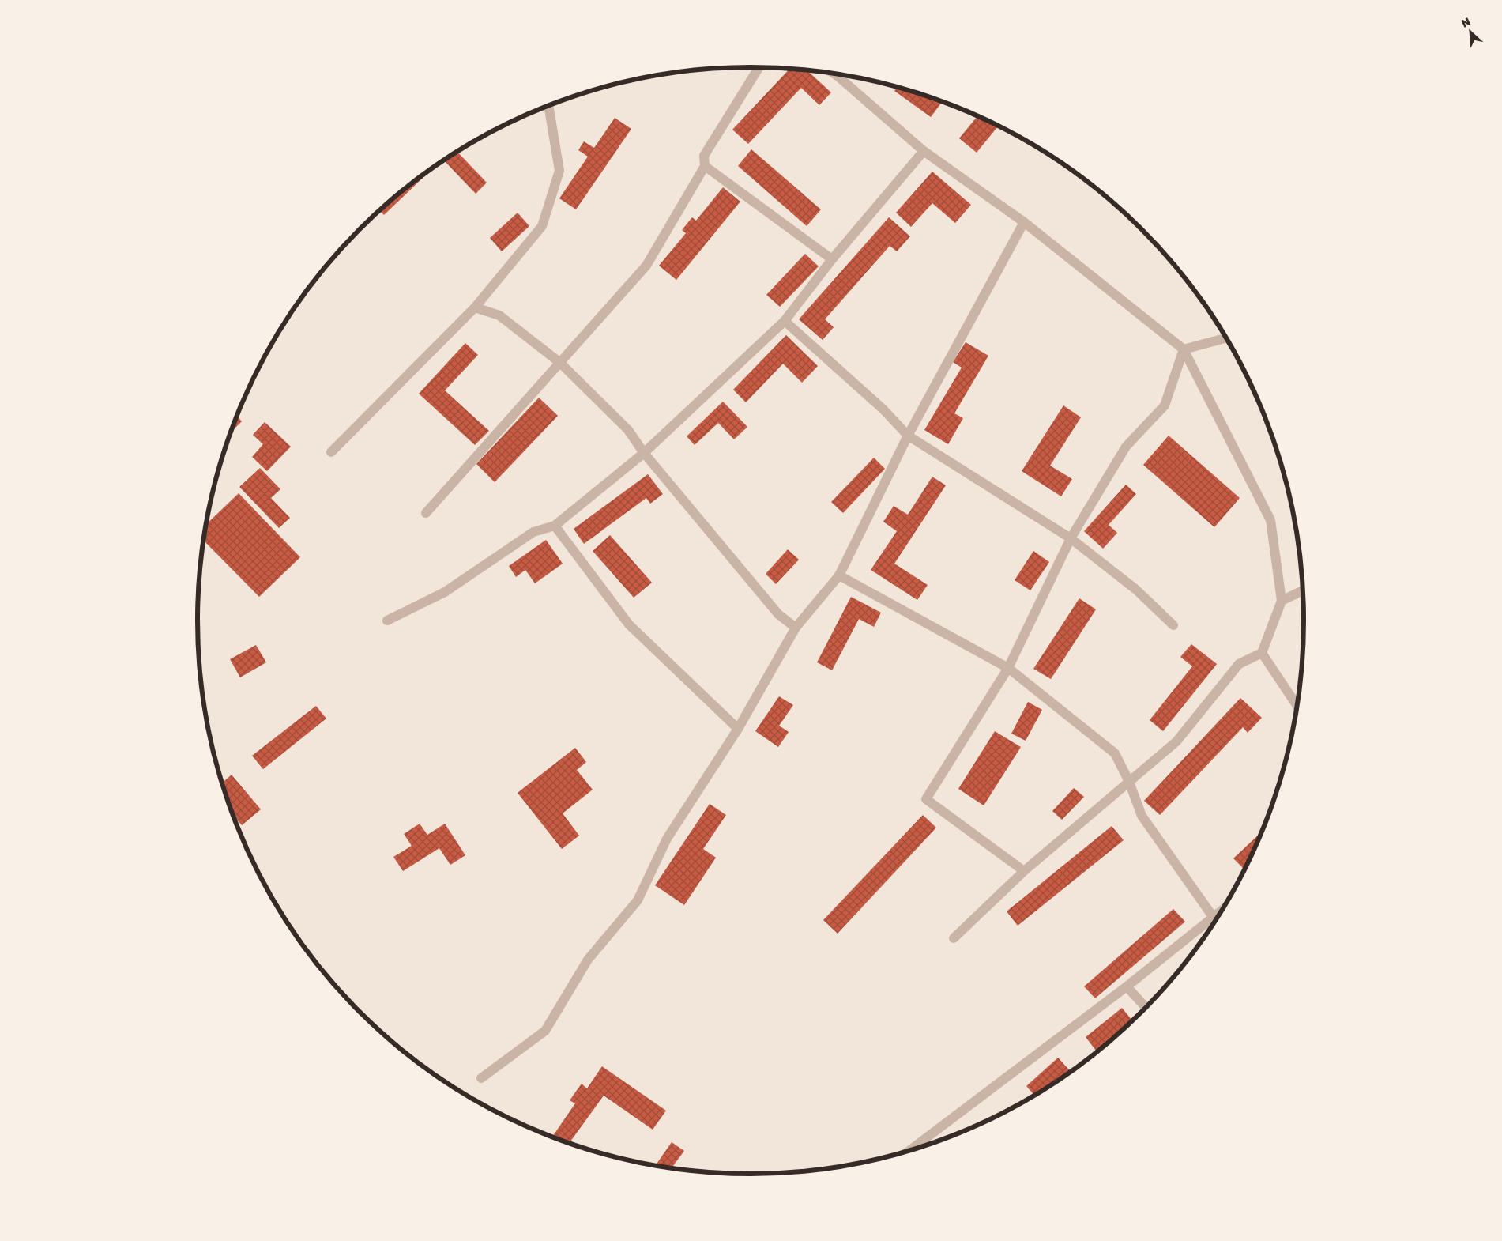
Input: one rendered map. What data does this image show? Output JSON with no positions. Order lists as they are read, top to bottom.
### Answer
{
  "north": "top left"
}
